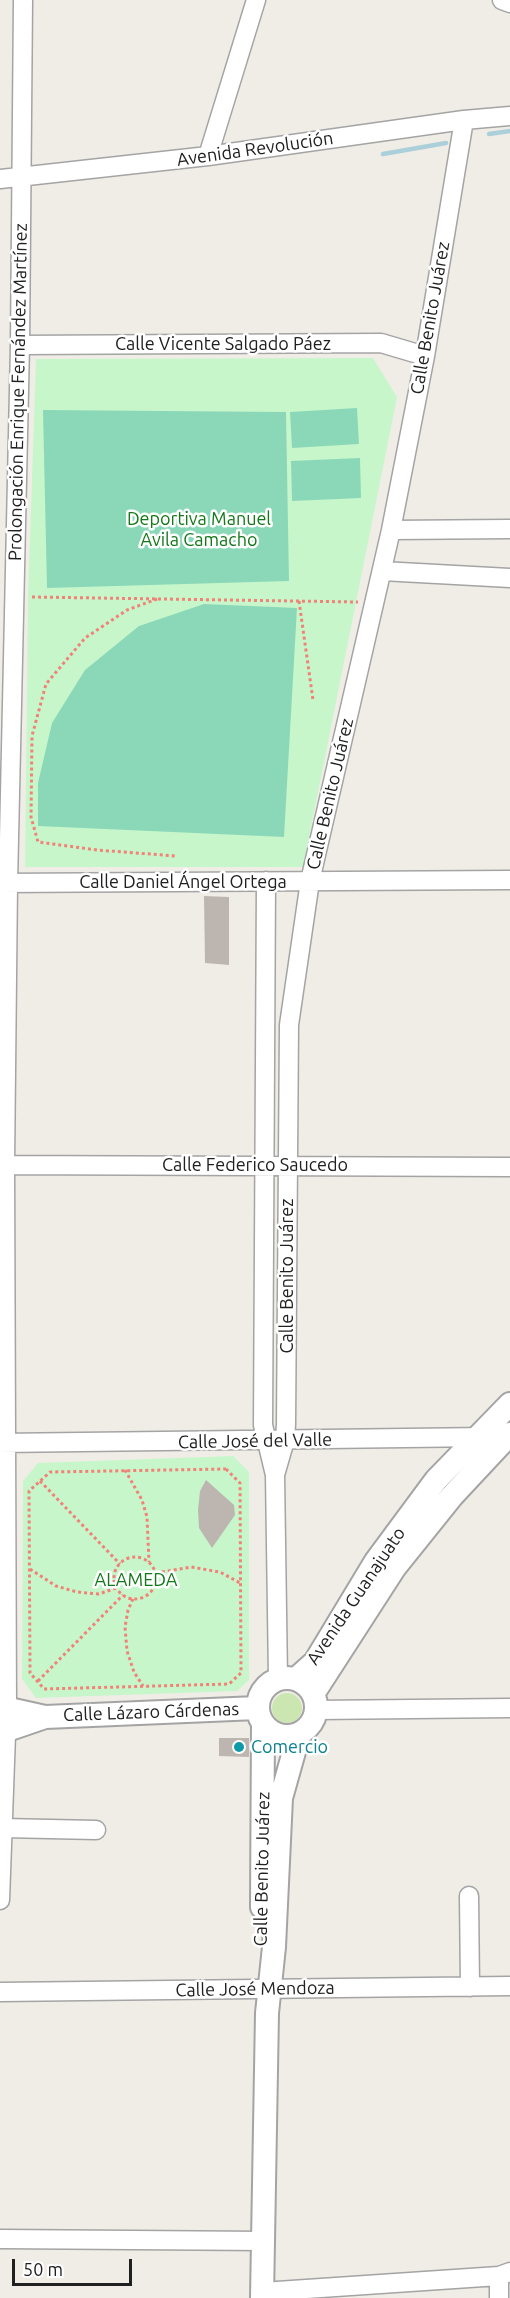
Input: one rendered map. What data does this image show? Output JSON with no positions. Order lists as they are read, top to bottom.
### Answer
{
  "streets": {
    "street": [
      "Avenida Revolución",
      "Calle Benito Juárez",
      "Calle Vicente Salgado Páez",
      "Prolongación Enrique Fernández Martínez",
      "Calle Daniel Ángel Ortega",
      "Calle Federico Saucedo",
      "Calle José del Valle",
      "Avenida Guanajuato",
      "Calle Lázaro Cárdenas",
      "Calle José Mendoza"
    ]
  },
  "crossings": [
    ["Avenida Revolución", "Calle Benito Juárez"],
    ["Avenida Revolución", "Prolongación Enrique Fernández Martínez"],
    ["Calle Benito Juárez", "Calle Vicente Salgado Páez"],
    ["Calle Benito Juárez", "Calle Daniel Ángel Ortega"],
    ["Calle Benito Juárez", "Calle Federico Saucedo"],
    ["Calle Benito Juárez", "Calle José del Valle"],
    ["Calle Benito Juárez", "Avenida Guanajuato"],
    ["Calle Benito Juárez", "Calle Lázaro Cárdenas"],
    ["Calle Benito Juárez", "Calle José Mendoza"],
    ["Calle Vicente Salgado Páez", "Prolongación Enrique Fernández Martínez"],
    ["Prolongación Enrique Fernández Martínez", "Calle Daniel Ángel Ortega"],
    ["Prolongación Enrique Fernández Martínez", "Calle Federico Saucedo"],
    ["Prolongación Enrique Fernández Martínez", "Calle José del Valle"],
    ["Prolongación Enrique Fernández Martínez", "Calle Lázaro Cárdenas"],
    ["Calle José del Valle", "Avenida Guanajuato"],
    ["Avenida Guanajuato", "Calle Lázaro Cárdenas"]
  ],
  "parks": ["Deportiva Manuel Avila Camacho", "ALAMEDA"],
  "places": ["Comercio"],
  "scale_bar": "50 m"
}
